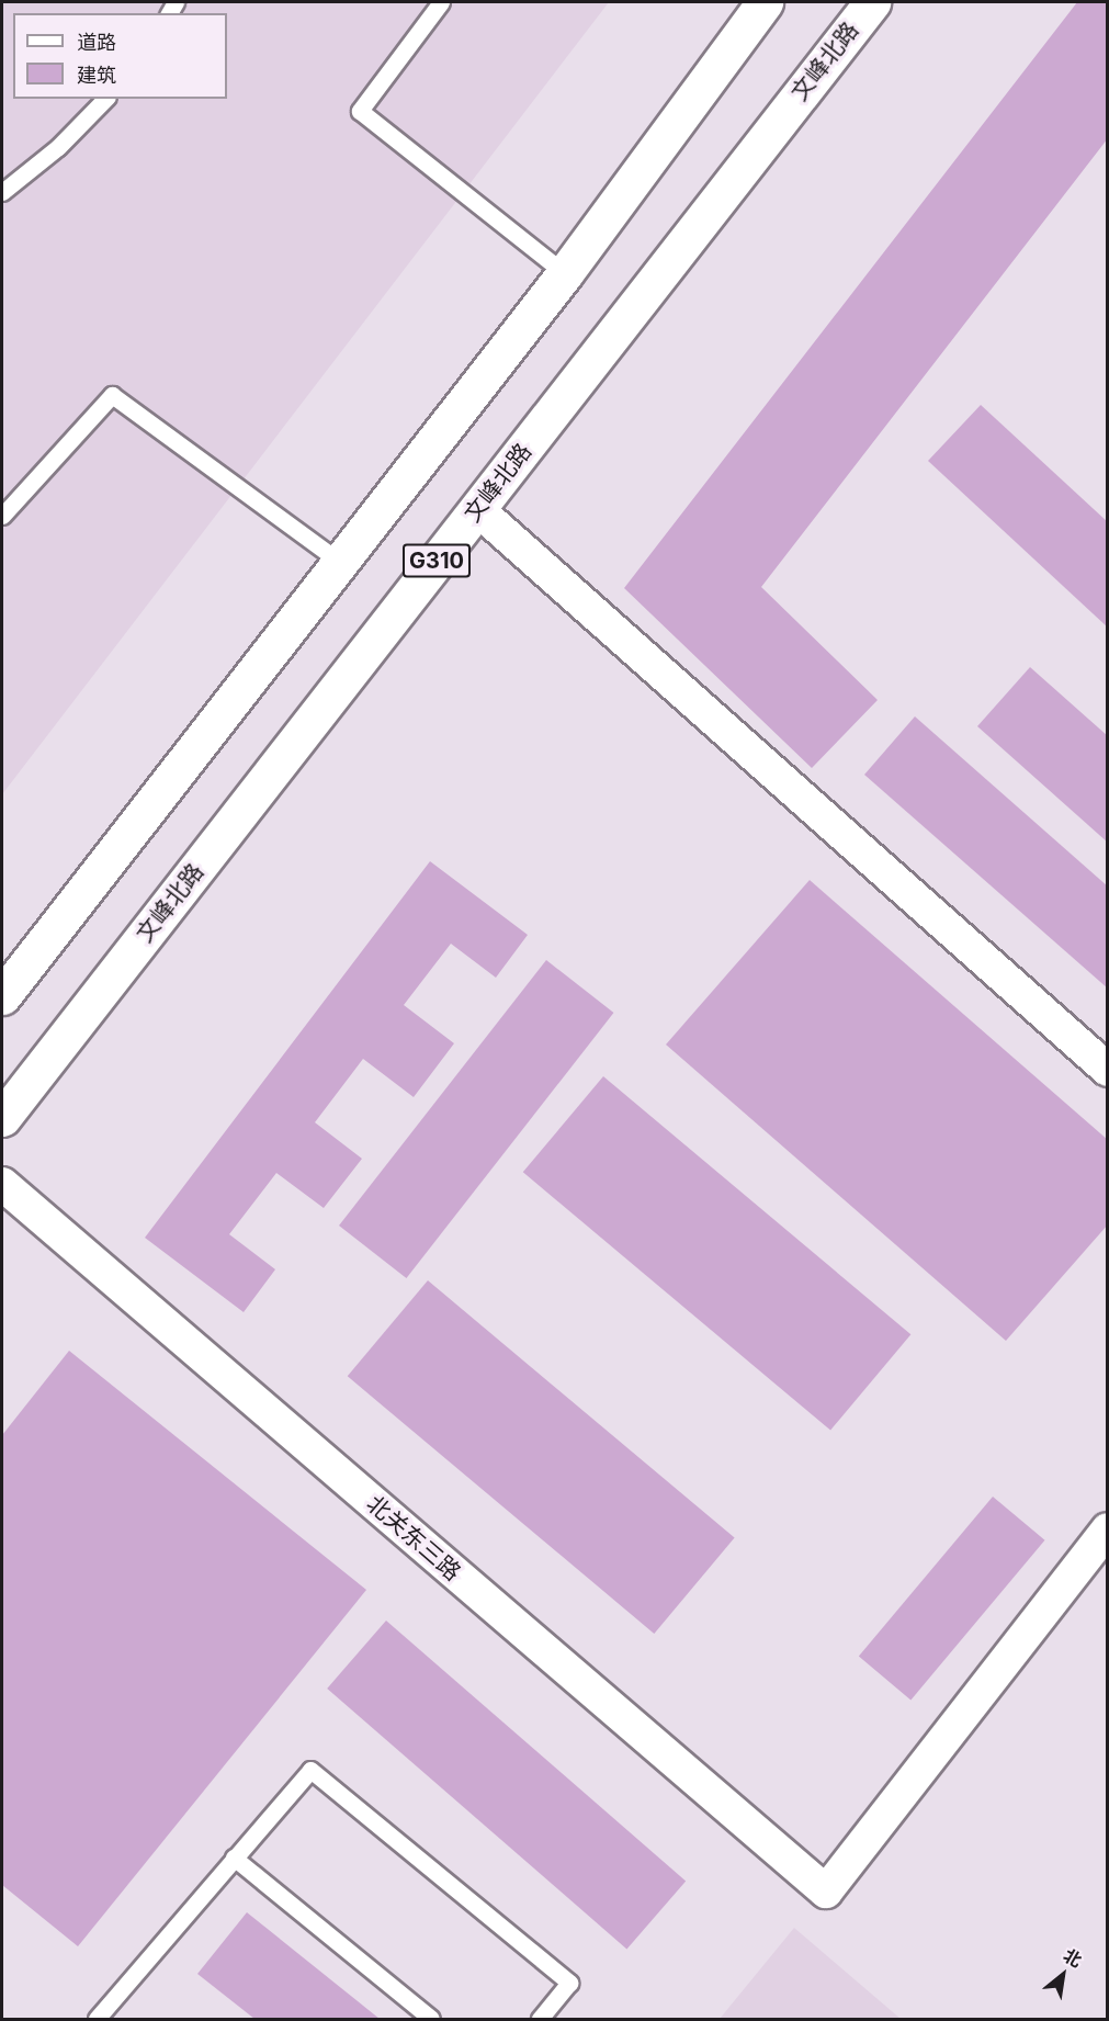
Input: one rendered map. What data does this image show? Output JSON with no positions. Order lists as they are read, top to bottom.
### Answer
{
  "streets": {
    "highway": ["文峰北路", "G310"],
    "street": ["北关东三路"]
  },
  "legend": ["道路", "建筑"],
  "north": "top right"
}
